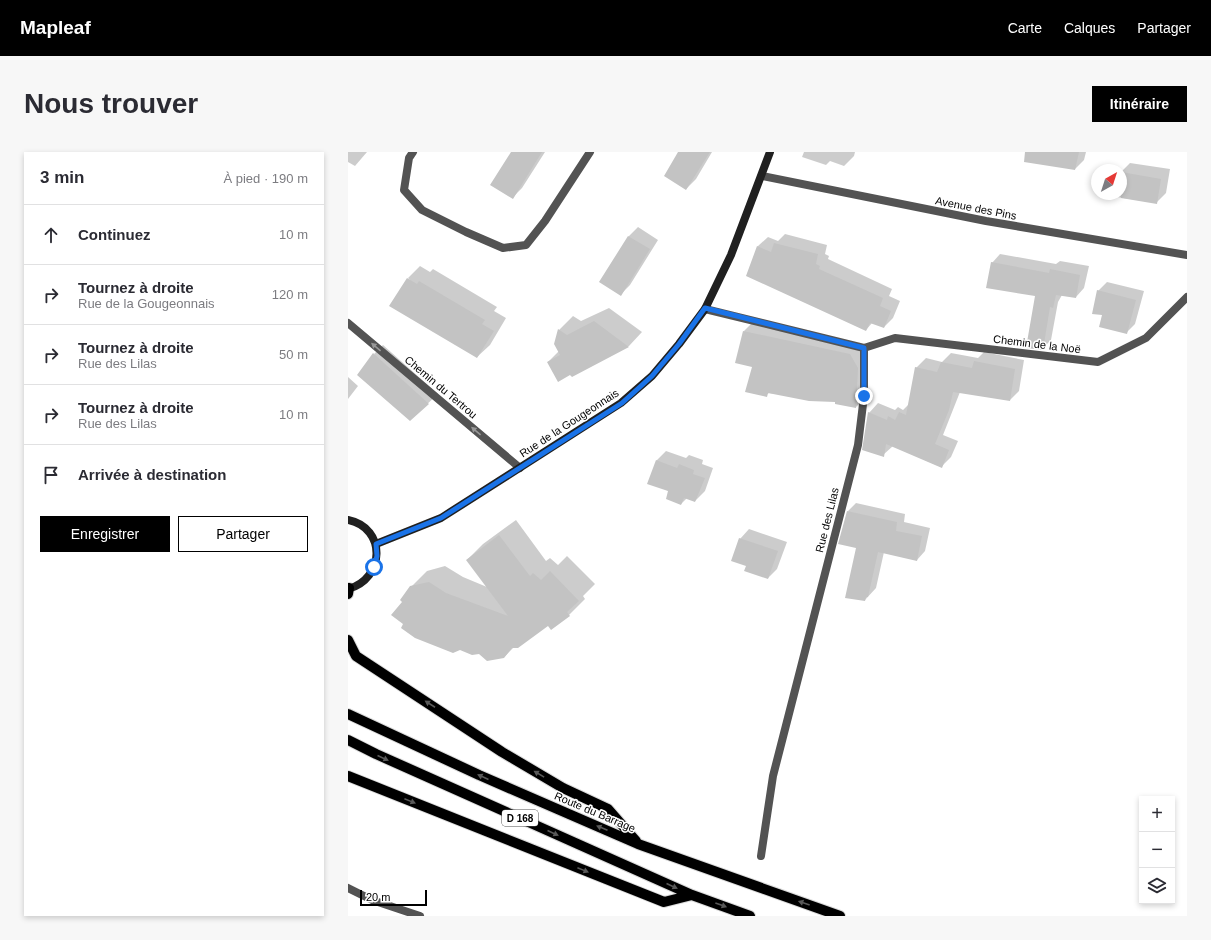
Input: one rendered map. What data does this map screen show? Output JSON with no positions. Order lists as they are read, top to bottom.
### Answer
{
  "streets": {
    "main road": ["Rue de la Gougeonnais", "Route du Barrage", "D 168"],
    "street": [
      "Avenue des Pins",
      "Chemin de la Noë",
      "Chemin du Tertrou",
      "Rue des Lilas"
    ]
  },
  "crossings": [
    ["Avenue des Pins", "Rue de la Gougeonnais"],
    ["Chemin de la Noë", "Rue des Lilas"],
    ["Chemin du Tertrou", "Rue de la Gougeonnais"]
  ],
  "one_way": ["Chemin du Tertrou"],
  "scale_bar": "20 m",
  "north": "top right",
  "page": {
    "header": "Mapleaf",
    "nav": ["Carte", "Calques", "Partager"],
    "buttons": [
      "Itinéraire",
      ["Enregistrer", "Partager"]
    ],
    "title": "Nous trouver",
    "heading": ["3 min", "À pied · 190 m"],
    "list": [
      ["Continuez", "10 m"],
      ["Tournez à droite", "Rue de la Gougeonnais", "120 m"],
      ["Tournez à droite", "Rue des Lilas", "50 m"],
      ["Tournez à droite", "Rue des Lilas", "10 m"],
      "Arrivée à destination"
    ],
    "map_buttons": ["+", "−"],
    "scale": "20 m"
  }
}
